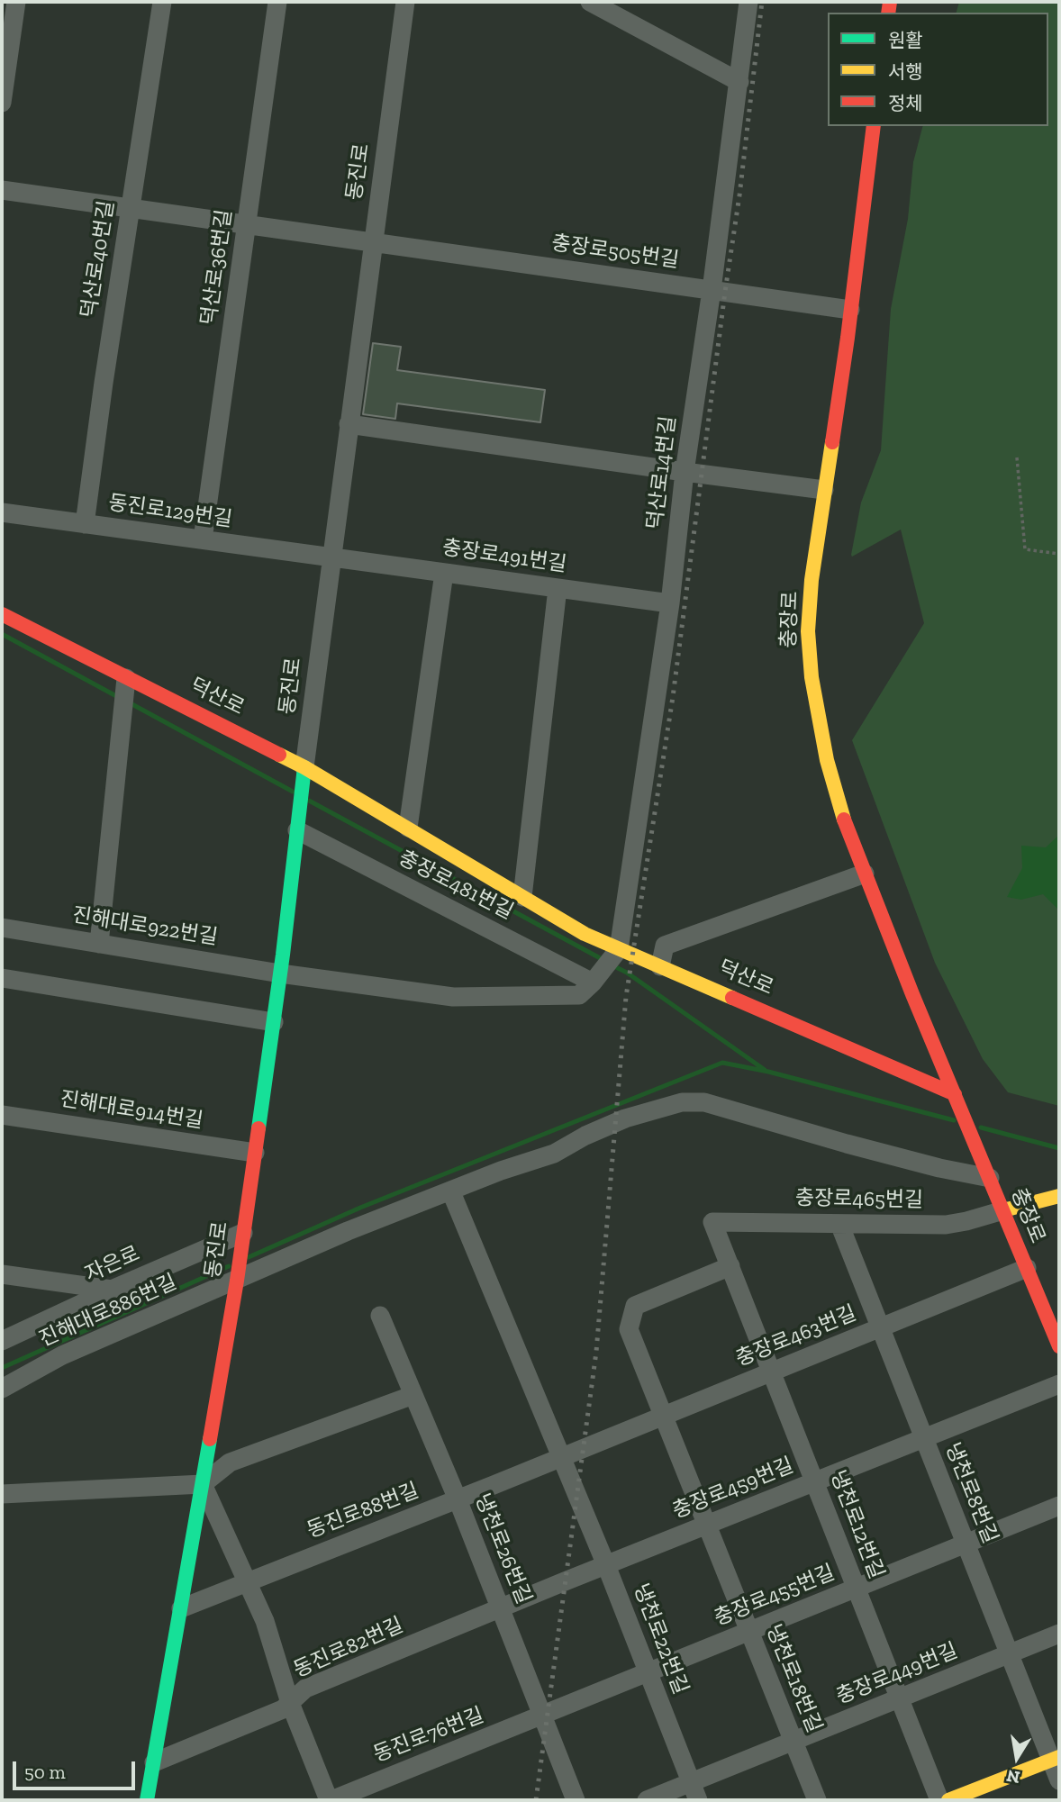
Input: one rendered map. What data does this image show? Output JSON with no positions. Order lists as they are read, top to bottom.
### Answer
{
  "streets": {
    "street": [
      "동진로",
      "충장로505번길",
      "덕산로40번길",
      "덕산로36번길",
      "덕산로14번길",
      "동진로129번길",
      "충장로491번길",
      "충장로",
      "덕산로",
      "충장로481번길",
      "진해대로922번길",
      "진해대로914번길",
      "충장로465번길",
      "자은로",
      "진해대로886번길",
      "충장로463번길",
      "충장로459번길",
      "냉천로8번길",
      "동진로88번길",
      "냉천로12번길",
      "냉천로26번길",
      "충장로455번길",
      "냉천로22번길",
      "동진로82번길",
      "충장로449번길",
      "냉천로18번길",
      "동진로76번길"
    ]
  },
  "crossings": [
    ["동진로", "충장로505번길"],
    ["동진로", "동진로129번길"],
    ["동진로", "충장로491번길"],
    ["동진로", "덕산로"],
    ["동진로", "충장로481번길"],
    ["동진로", "진해대로922번길"],
    ["동진로", "진해대로914번길"],
    ["동진로", "자은로"],
    ["동진로", "진해대로886번길"],
    ["동진로", "동진로88번길"],
    ["동진로", "동진로82번길"],
    ["충장로505번길", "덕산로40번길"],
    ["충장로505번길", "덕산로36번길"],
    ["충장로505번길", "덕산로14번길"],
    ["충장로505번길", "충장로"],
    ["덕산로40번길", "동진로129번길"],
    ["덕산로36번길", "동진로129번길"],
    ["덕산로14번길", "충장로491번길"],
    ["덕산로14번길", "덕산로"],
    ["동진로129번길", "충장로491번길"],
    ["충장로", "덕산로"],
    ["충장로", "충장로465번길"],
    ["충장로", "진해대로886번길"],
    ["충장로", "충장로463번길"],
    ["충장로465번길", "냉천로8번길"],
    ["충장로465번길", "냉천로12번길"],
    ["충장로463번길", "냉천로8번길"],
    ["충장로463번길", "동진로88번길"],
    ["충장로463번길", "냉천로12번길"],
    ["충장로463번길", "냉천로18번길"],
    ["충장로459번길", "냉천로8번길"],
    ["충장로459번길", "냉천로12번길"],
    ["충장로459번길", "냉천로22번길"],
    ["충장로459번길", "동진로82번길"],
    ["충장로459번길", "냉천로18번길"],
    ["냉천로8번길", "충장로455번길"],
    ["냉천로8번길", "충장로449번길"],
    ["동진로88번길", "냉천로26번길"],
    ["동진로88번길", "냉천로22번길"],
    ["냉천로12번길", "충장로455번길"],
    ["냉천로12번길", "충장로449번길"],
    ["냉천로12번길", "냉천로18번길"],
    ["냉천로26번길", "충장로455번길"],
    ["냉천로26번길", "동진로82번길"],
    ["냉천로26번길", "동진로76번길"],
    ["충장로455번길", "냉천로22번길"],
    ["충장로455번길", "냉천로18번길"],
    ["충장로455번길", "동진로76번길"],
    ["냉천로22번길", "충장로449번길"],
    ["충장로449번길", "냉천로18번길"]
  ],
  "legend": ["원활", "서행", "정체"],
  "scale_bar": "50 m",
  "north": "bottom"
}
